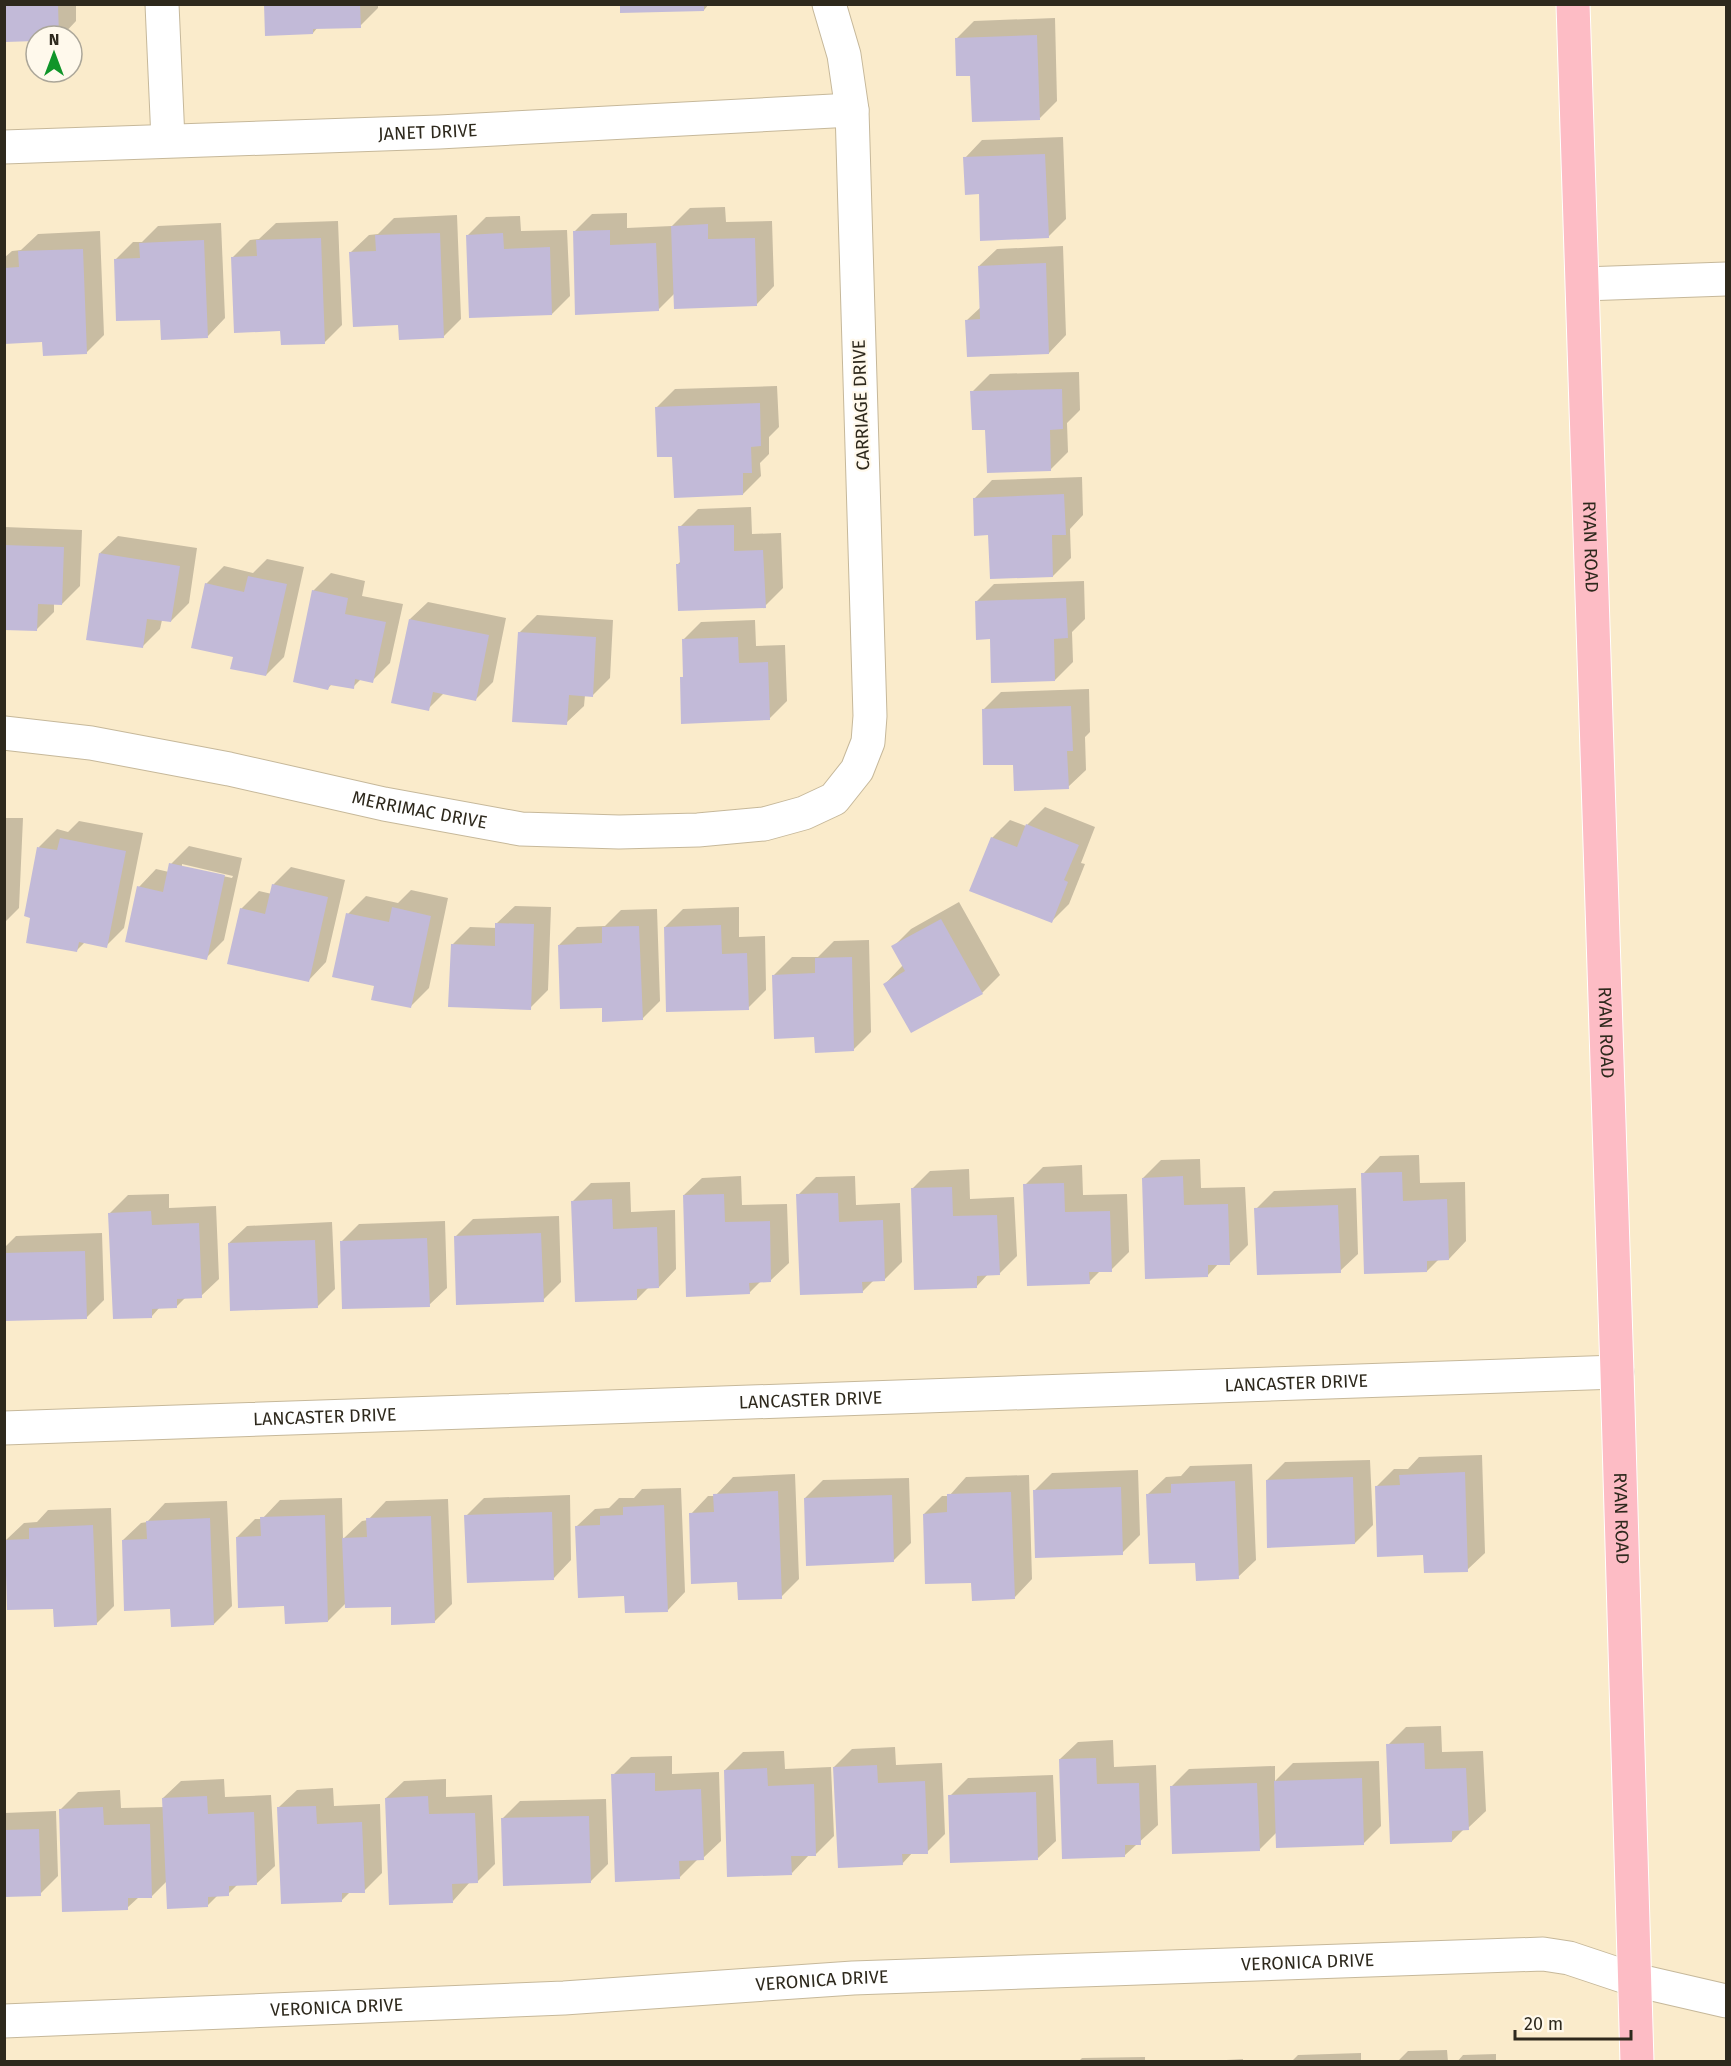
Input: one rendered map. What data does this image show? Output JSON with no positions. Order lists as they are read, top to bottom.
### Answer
{
  "streets": {
    "main road": ["RYAN ROAD"],
    "street": [
      "JANET DRIVE",
      "CARRIAGE DRIVE",
      "MERRIMAC DRIVE",
      "LANCASTER DRIVE",
      "VERONICA DRIVE"
    ]
  },
  "crossings": [
    ["JANET DRIVE", "CARRIAGE DRIVE"],
    ["CARRIAGE DRIVE", "MERRIMAC DRIVE"],
    ["RYAN ROAD", "LANCASTER DRIVE"],
    ["RYAN ROAD", "VERONICA DRIVE"]
  ],
  "scale_bar": "20 m",
  "north": "top"
}
